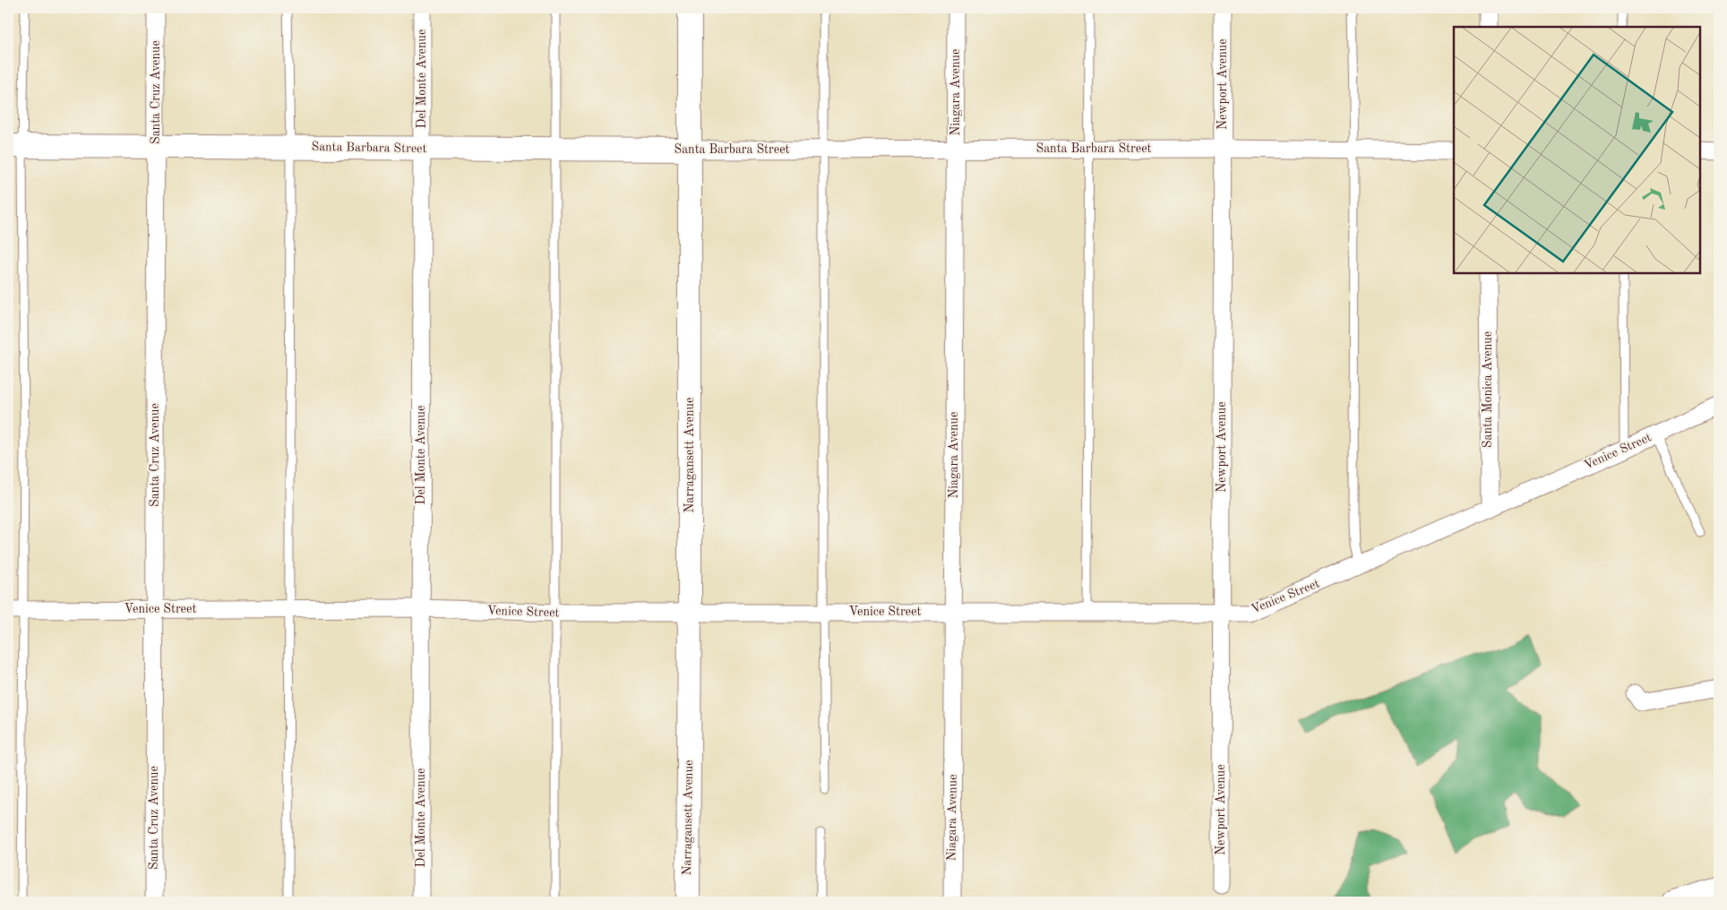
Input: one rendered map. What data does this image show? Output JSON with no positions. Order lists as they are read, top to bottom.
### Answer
{
  "streets": {
    "street": [
      "Del Monte Avenue",
      "Newport Avenue",
      "Santa Cruz Avenue",
      "Niagara Avenue",
      "Santa Barbara Street",
      "Santa Monica Avenue",
      "Venice Street",
      "Narragansett Avenue"
    ]
  },
  "crossings": [
    ["Del Monte Avenue", "Santa Barbara Street"],
    ["Del Monte Avenue", "Venice Street"],
    ["Newport Avenue", "Santa Barbara Street"],
    ["Newport Avenue", "Venice Street"],
    ["Santa Cruz Avenue", "Santa Barbara Street"],
    ["Santa Cruz Avenue", "Venice Street"],
    ["Niagara Avenue", "Santa Barbara Street"],
    ["Niagara Avenue", "Venice Street"],
    ["Santa Barbara Street", "Narragansett Avenue"],
    ["Santa Monica Avenue", "Venice Street"],
    ["Venice Street", "Narragansett Avenue"]
  ]
}
